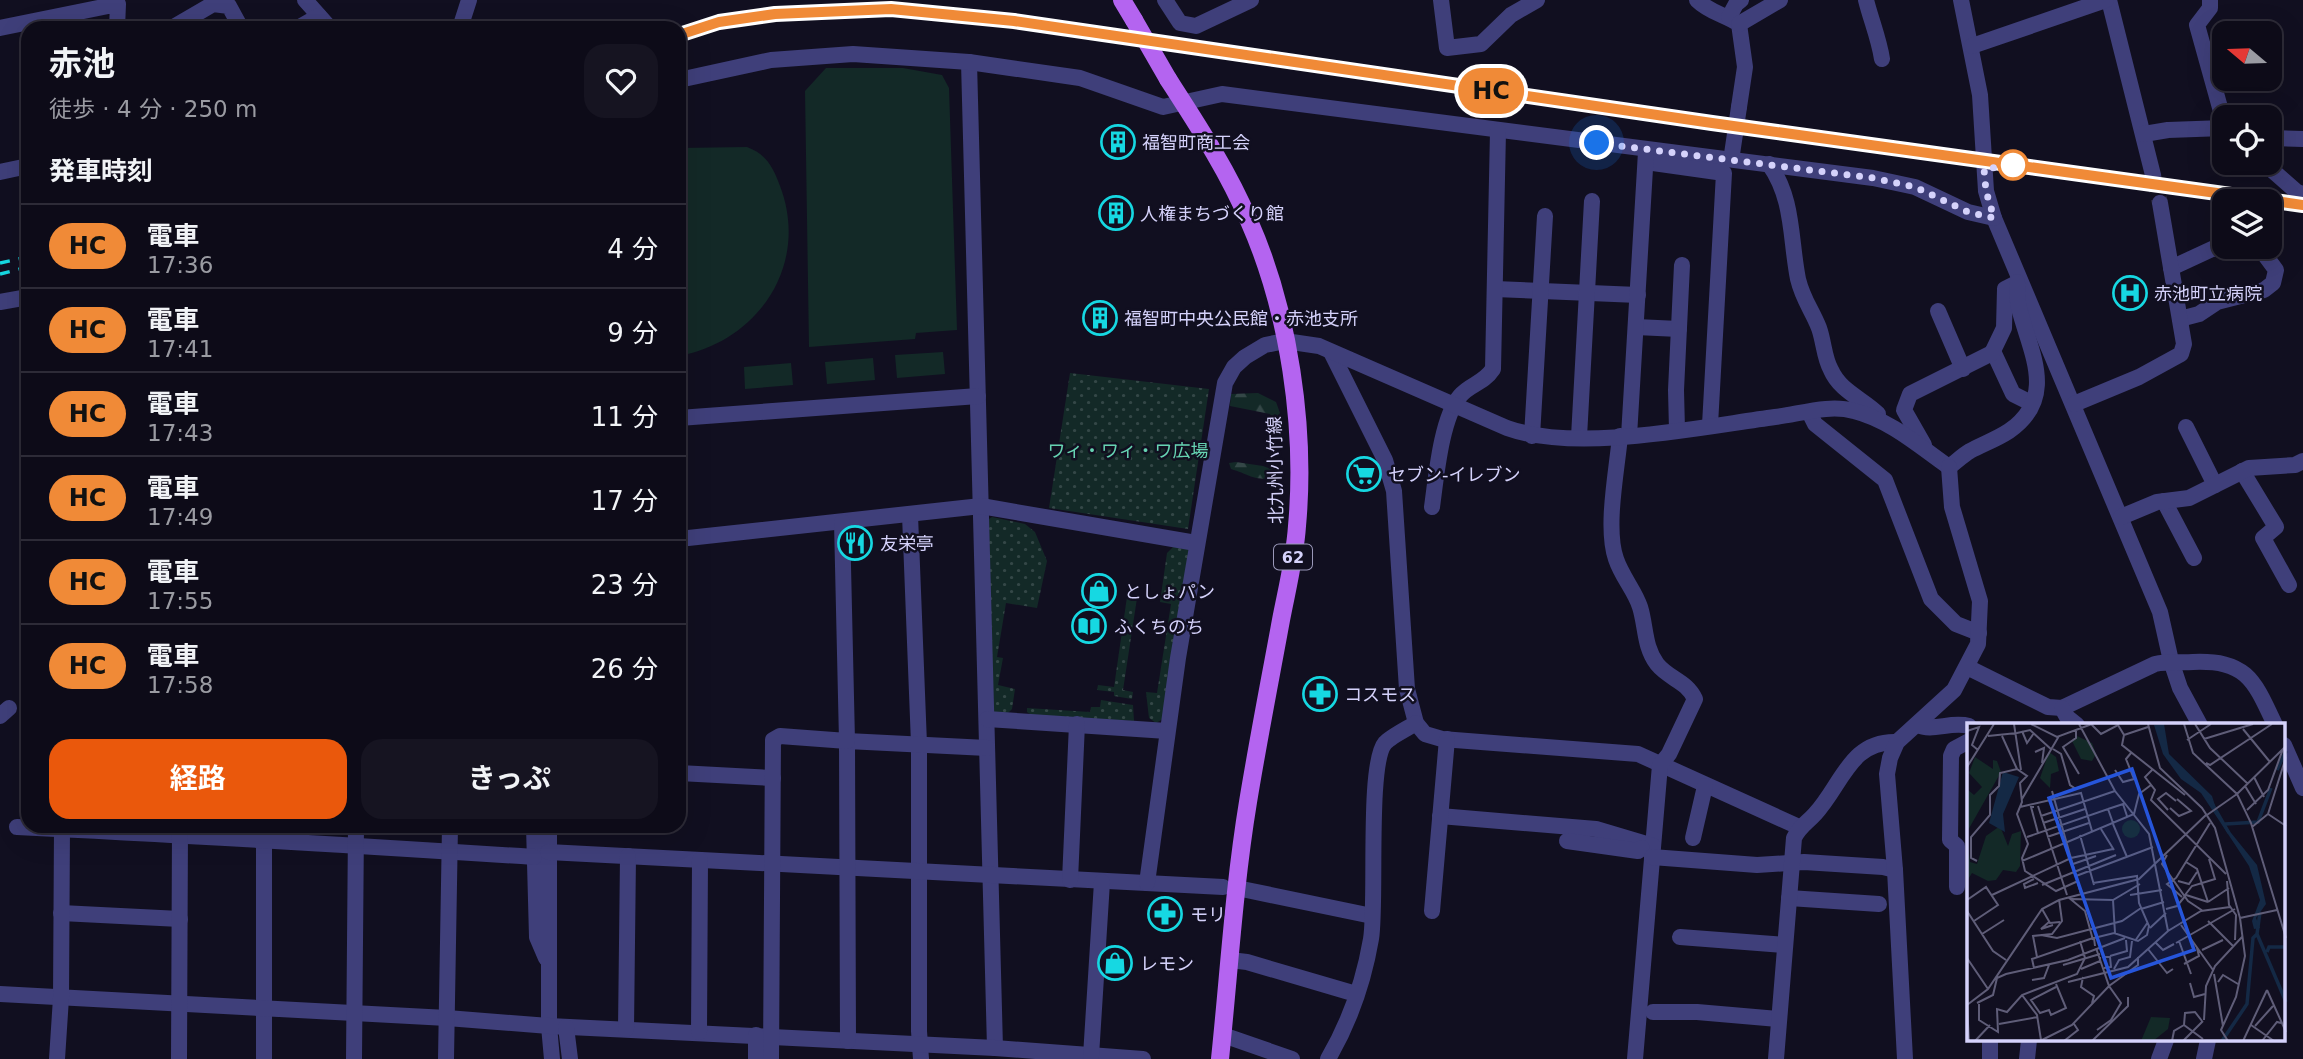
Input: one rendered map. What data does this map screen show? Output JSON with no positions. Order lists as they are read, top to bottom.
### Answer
{
  "streets": {
    "main road": ["北九州小竹線", "62"]
  },
  "parks": ["ワィ・ワィ・ワ広場"],
  "places": {
    "building": ["福智町商工会", "人権まちづくり館", "福智町中央公民館・赤池支所"],
    "hospital": ["赤池町立病院"],
    "supermarket": ["セブン-イレブン"],
    "restaurant": ["友栄亭"],
    "shop": ["としょパン", "レモン"],
    "library": ["ふくちのち"],
    "pharmacy": ["コスモス", "モリ"]
  },
  "north": "left",
  "page": {
    "on_map": "HC",
    "heading": [
      ["赤池", "徒歩 · 4 分 · 250 m"],
      "発車時刻"
    ],
    "list": [
      {
        "mark": "HC",
        "name": "電車",
        "note": "17:36",
        "value": "4 分"
      },
      {
        "mark": "HC",
        "name": "電車",
        "note": "17:41",
        "value": "9 分"
      },
      {
        "mark": "HC",
        "name": "電車",
        "note": "17:43",
        "value": "11 分"
      },
      {
        "mark": "HC",
        "name": "電車",
        "note": "17:49",
        "value": "17 分"
      },
      {
        "mark": "HC",
        "name": "電車",
        "note": "17:55",
        "value": "23 分"
      },
      {
        "mark": "HC",
        "name": "電車",
        "note": "17:58",
        "value": "26 分"
      }
    ],
    "buttons": ["経路", "きっぷ"]
  }
}
